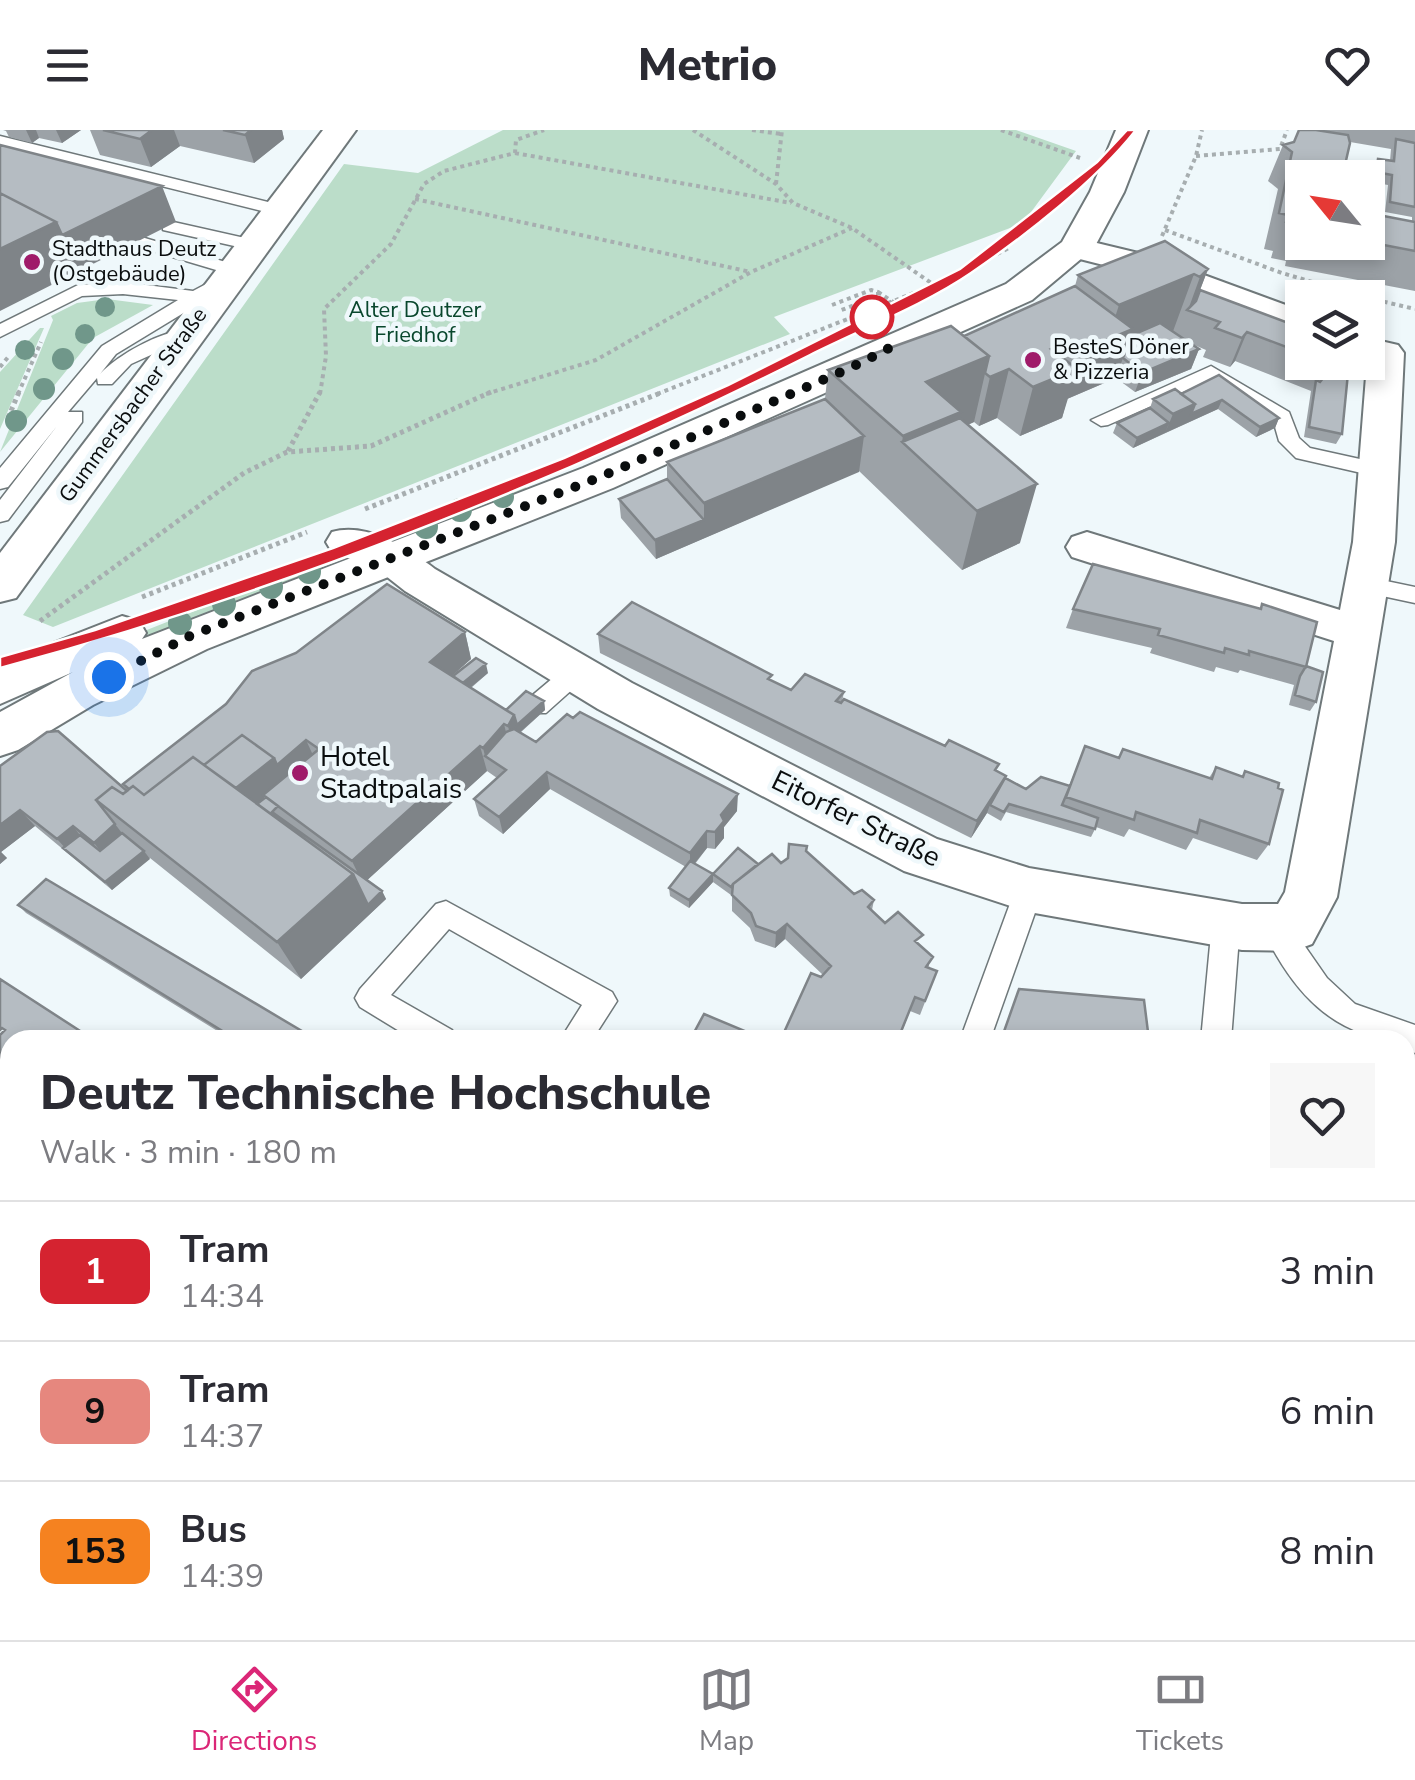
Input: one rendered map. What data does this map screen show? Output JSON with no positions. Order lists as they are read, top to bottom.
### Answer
{
  "streets": {
    "main road": ["Gummersbacher Straße"],
    "street": ["Eitorfer Straße"]
  },
  "parks": ["Alter Deutzer Friedhof"],
  "places": ["Stadthaus Deutz (Ostgebäude)", "BesteS Döner & Pizzeria", "Hotel Stadtpalais"],
  "lines": ["tram line 1"],
  "north": "top left",
  "page": {
    "header": "Metrio",
    "heading": ["Deutz Technische Hochschule", "Walk · 3 min · 180 m"],
    "list": [
      {
        "mark": "1",
        "name": "Tram",
        "note": "14:34",
        "value": "3 min"
      },
      {
        "mark": "9",
        "name": "Tram",
        "note": "14:37",
        "value": "6 min"
      },
      {
        "mark": "153",
        "name": "Bus",
        "note": "14:39",
        "value": "8 min"
      }
    ],
    "tabs": ["Directions", "Map", "Tickets"]
  }
}
